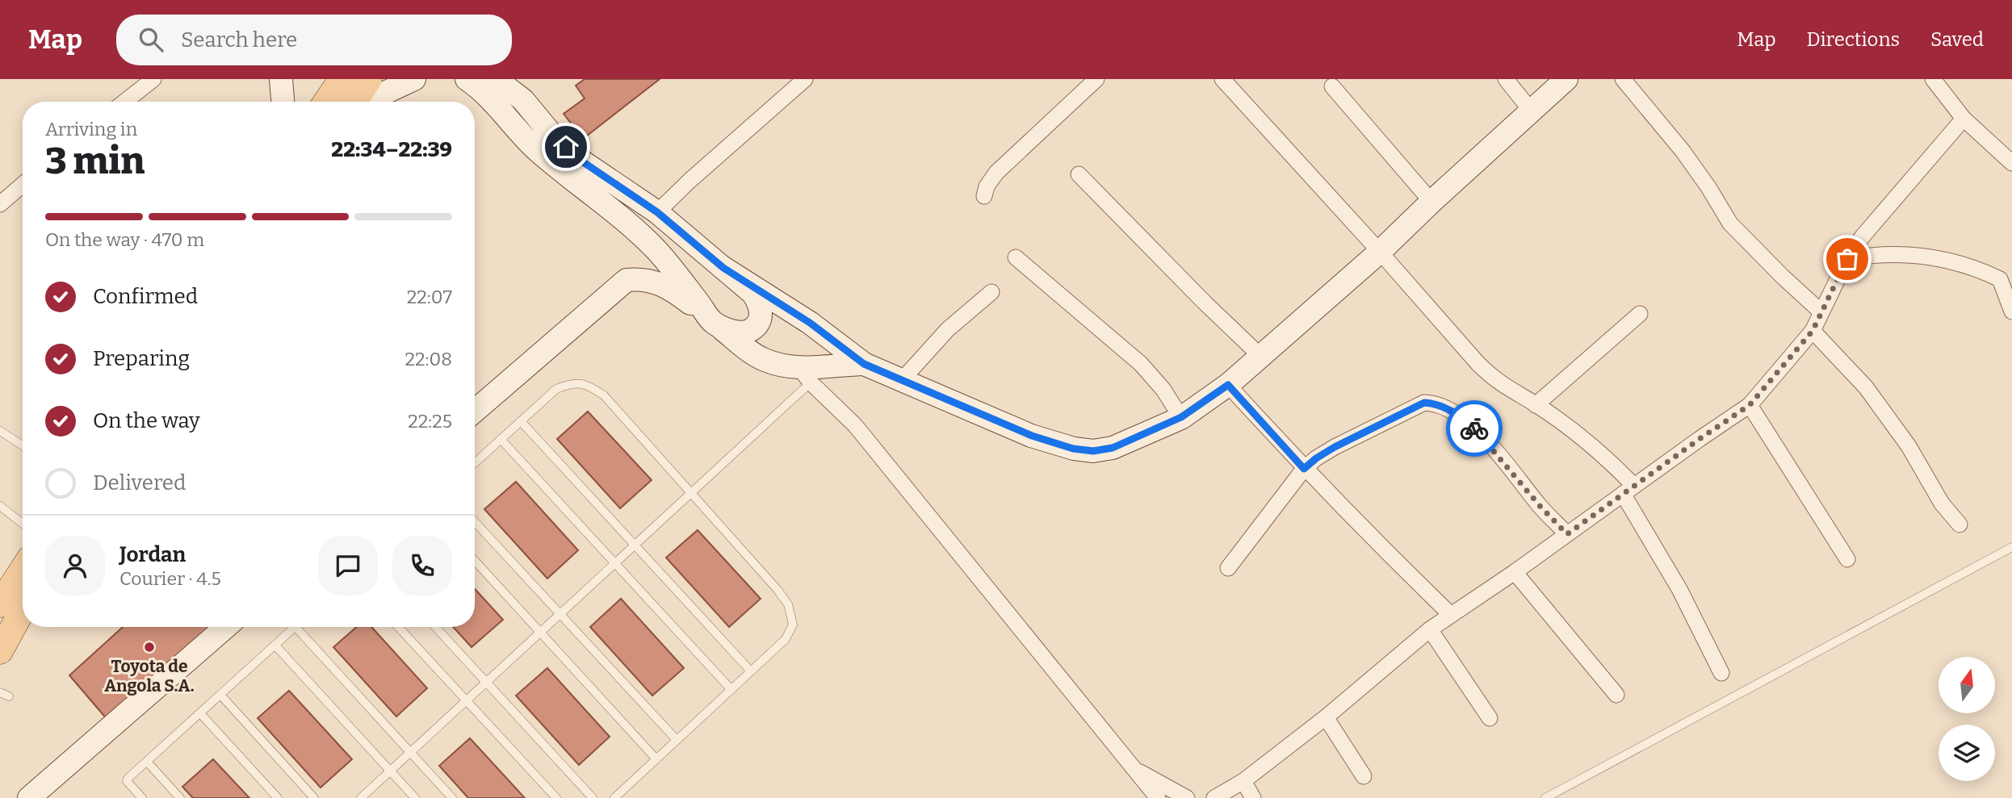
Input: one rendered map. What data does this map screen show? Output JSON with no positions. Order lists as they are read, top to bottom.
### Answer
{
  "places": ["Toyota de Angola S.A."],
  "north": "top",
  "page": {
    "header": "Map",
    "search": "Search here",
    "nav": ["Map", "Directions", "Saved"],
    "heading": ["3 min", "Arriving in", "22:34–22:39"],
    "panel": ["Jordan", "Courier · 4.5"],
    "bar": "On the way · 470 m",
    "list": [
      ["Confirmed", "22:07"],
      ["Preparing", "22:08"],
      ["On the way", "22:25"],
      "Delivered"
    ]
  }
}
